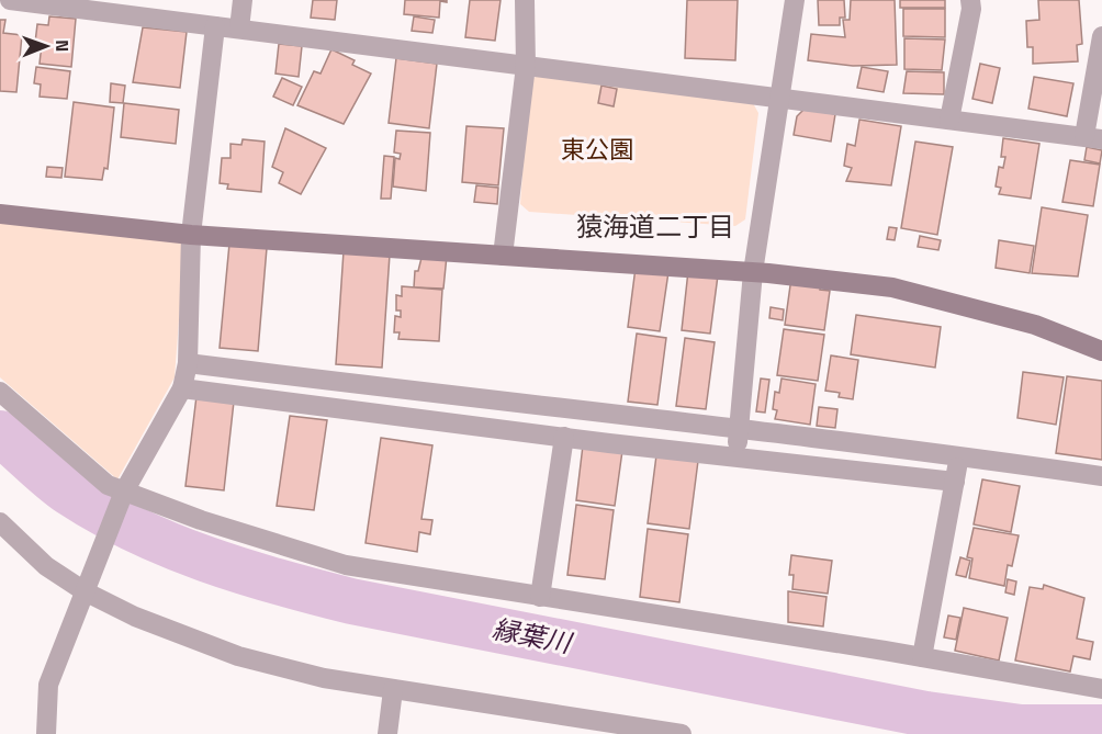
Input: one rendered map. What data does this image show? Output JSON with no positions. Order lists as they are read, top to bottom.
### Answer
{
  "districts": ["猿海道二丁目"],
  "water": ["縁葉川"],
  "parks": ["東公園"],
  "north": "right"
}
